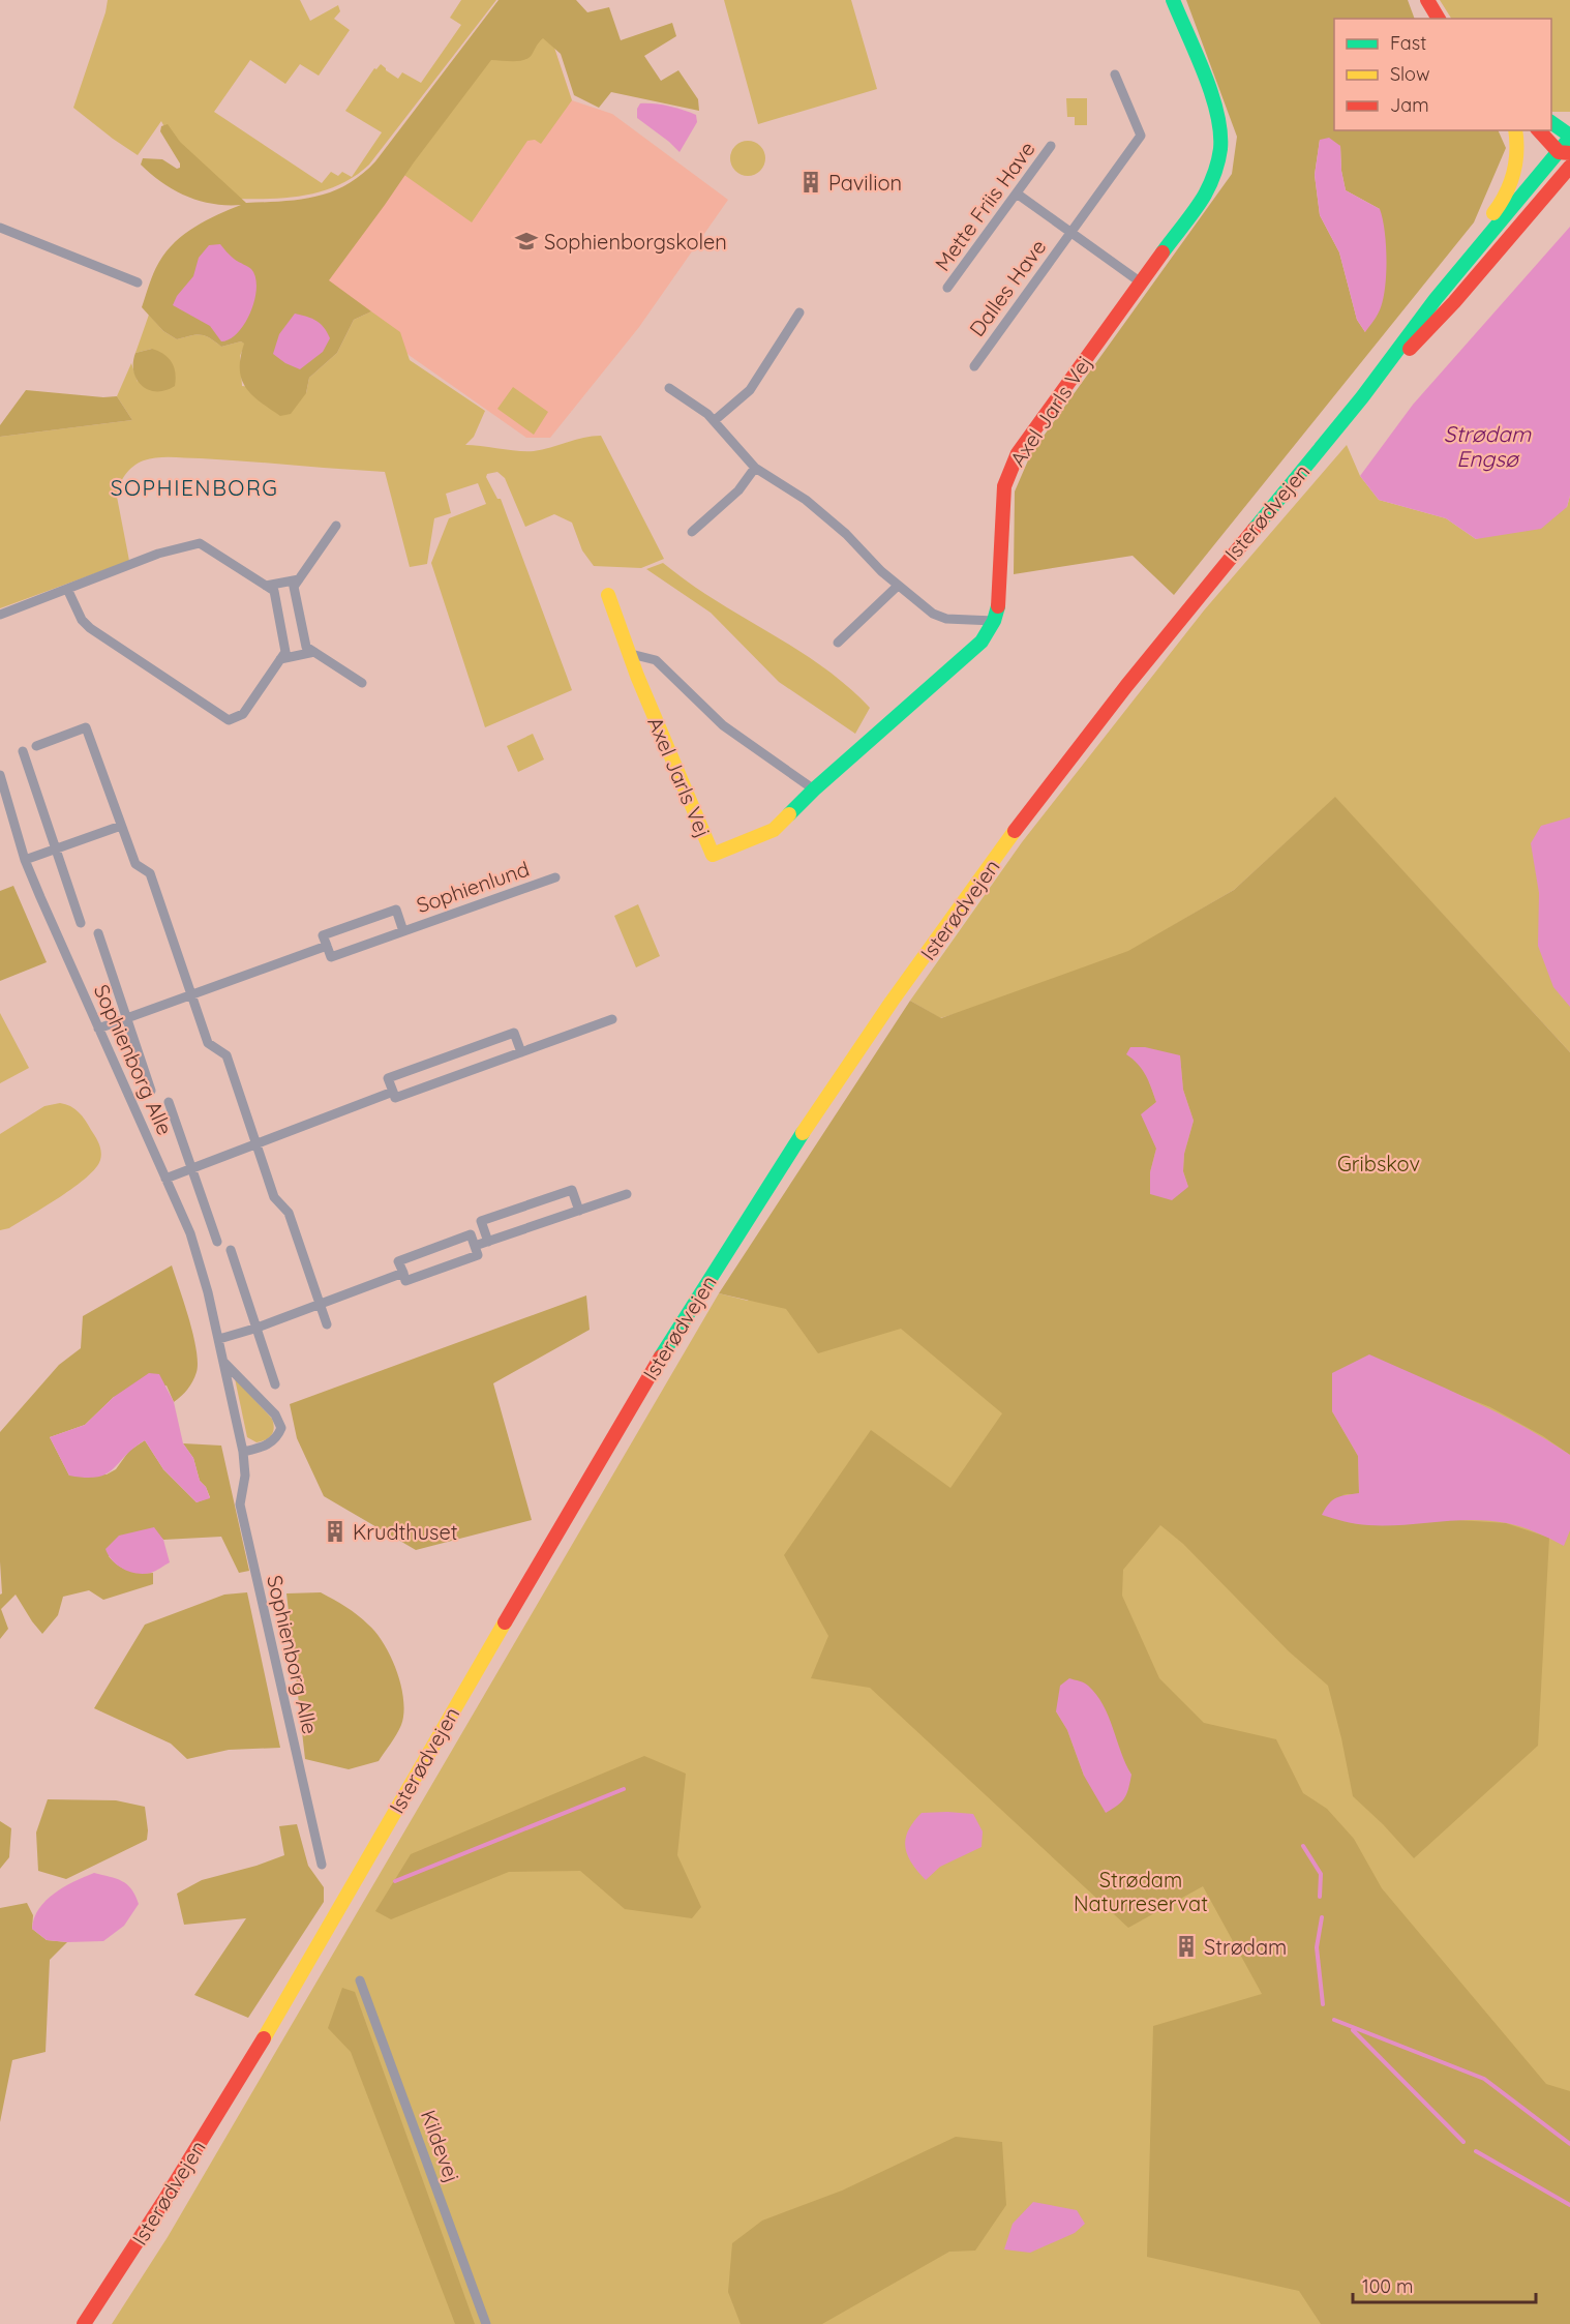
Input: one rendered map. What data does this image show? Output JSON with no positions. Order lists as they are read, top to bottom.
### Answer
{
  "streets": {
    "main road": ["Axel Jarls Vej", "Isterødvejen"],
    "street": [
      "Mette Friis Have",
      "Dalles Have",
      "Sophienlund",
      "Sophienborg Alle",
      "Kildevej"
    ]
  },
  "crossings": [
    ["Mette Friis Have", "Dalles Have"],
    ["Dalles Have", "Axel Jarls Vej"],
    ["Sophienlund", "Sophienborg Alle"]
  ],
  "districts": ["SOPHIENBORG"],
  "water": ["Strødam Engsø"],
  "parks": ["Gribskov", "Strødam Naturreservat"],
  "places": {
    "building": ["Pavilion", "Krudthuset", "Strødam"],
    "school or university": ["Sophienborgskolen"]
  },
  "legend": ["Fast", "Slow", "Jam"],
  "scale_bar": "100 m"
}
